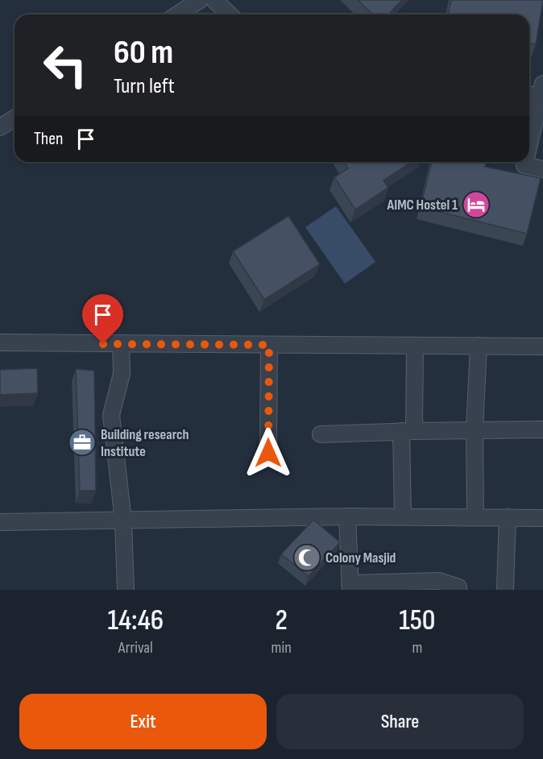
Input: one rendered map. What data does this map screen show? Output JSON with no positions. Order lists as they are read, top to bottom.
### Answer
{
  "places": {
    "hotel": ["AIMC Hostel 1"],
    "office": ["Building research Institute"],
    "mosque": ["Colony Masjid"]
  },
  "page": {
    "turn": ["60 m", "Turn left"],
    "then": "Then",
    "eta": [
      "14:46",
      "Arrival",
      "2",
      "min",
      "150",
      "m"
    ],
    "buttons": ["Exit", "Share"]
  }
}
